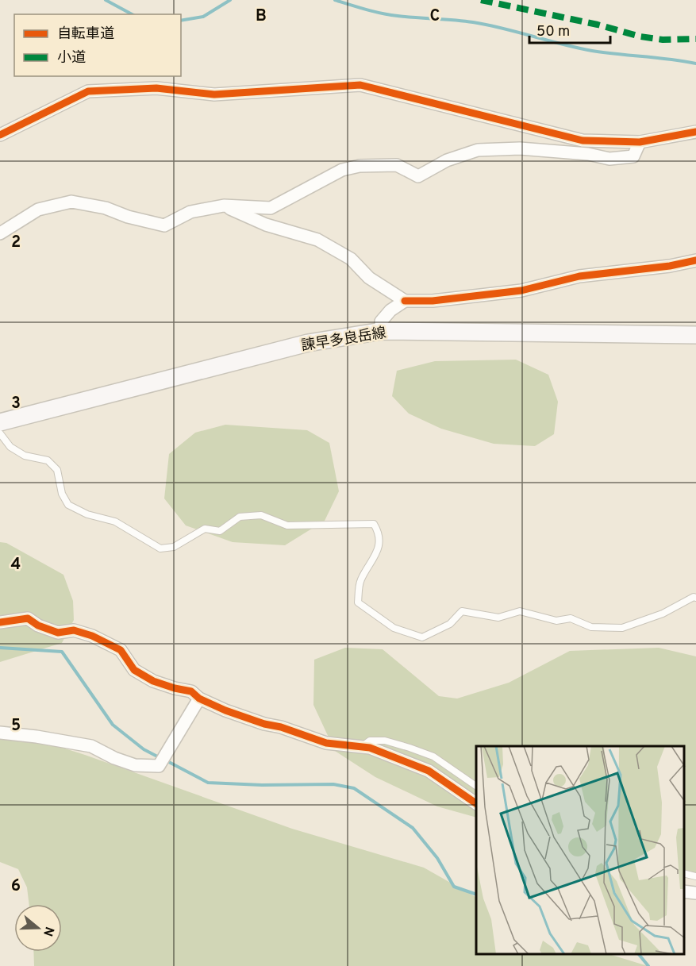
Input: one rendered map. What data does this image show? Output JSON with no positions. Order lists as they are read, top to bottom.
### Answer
{
  "streets": {
    "main road": ["諫早多良岳線"]
  },
  "legend": ["自転車道", "小道"],
  "scale_bar": "50 m",
  "north": "right",
  "grid": {
    "columns": ["B", "C"],
    "rows": [
      "2",
      "3",
      "4",
      "5",
      "6"
    ]
  }
}
